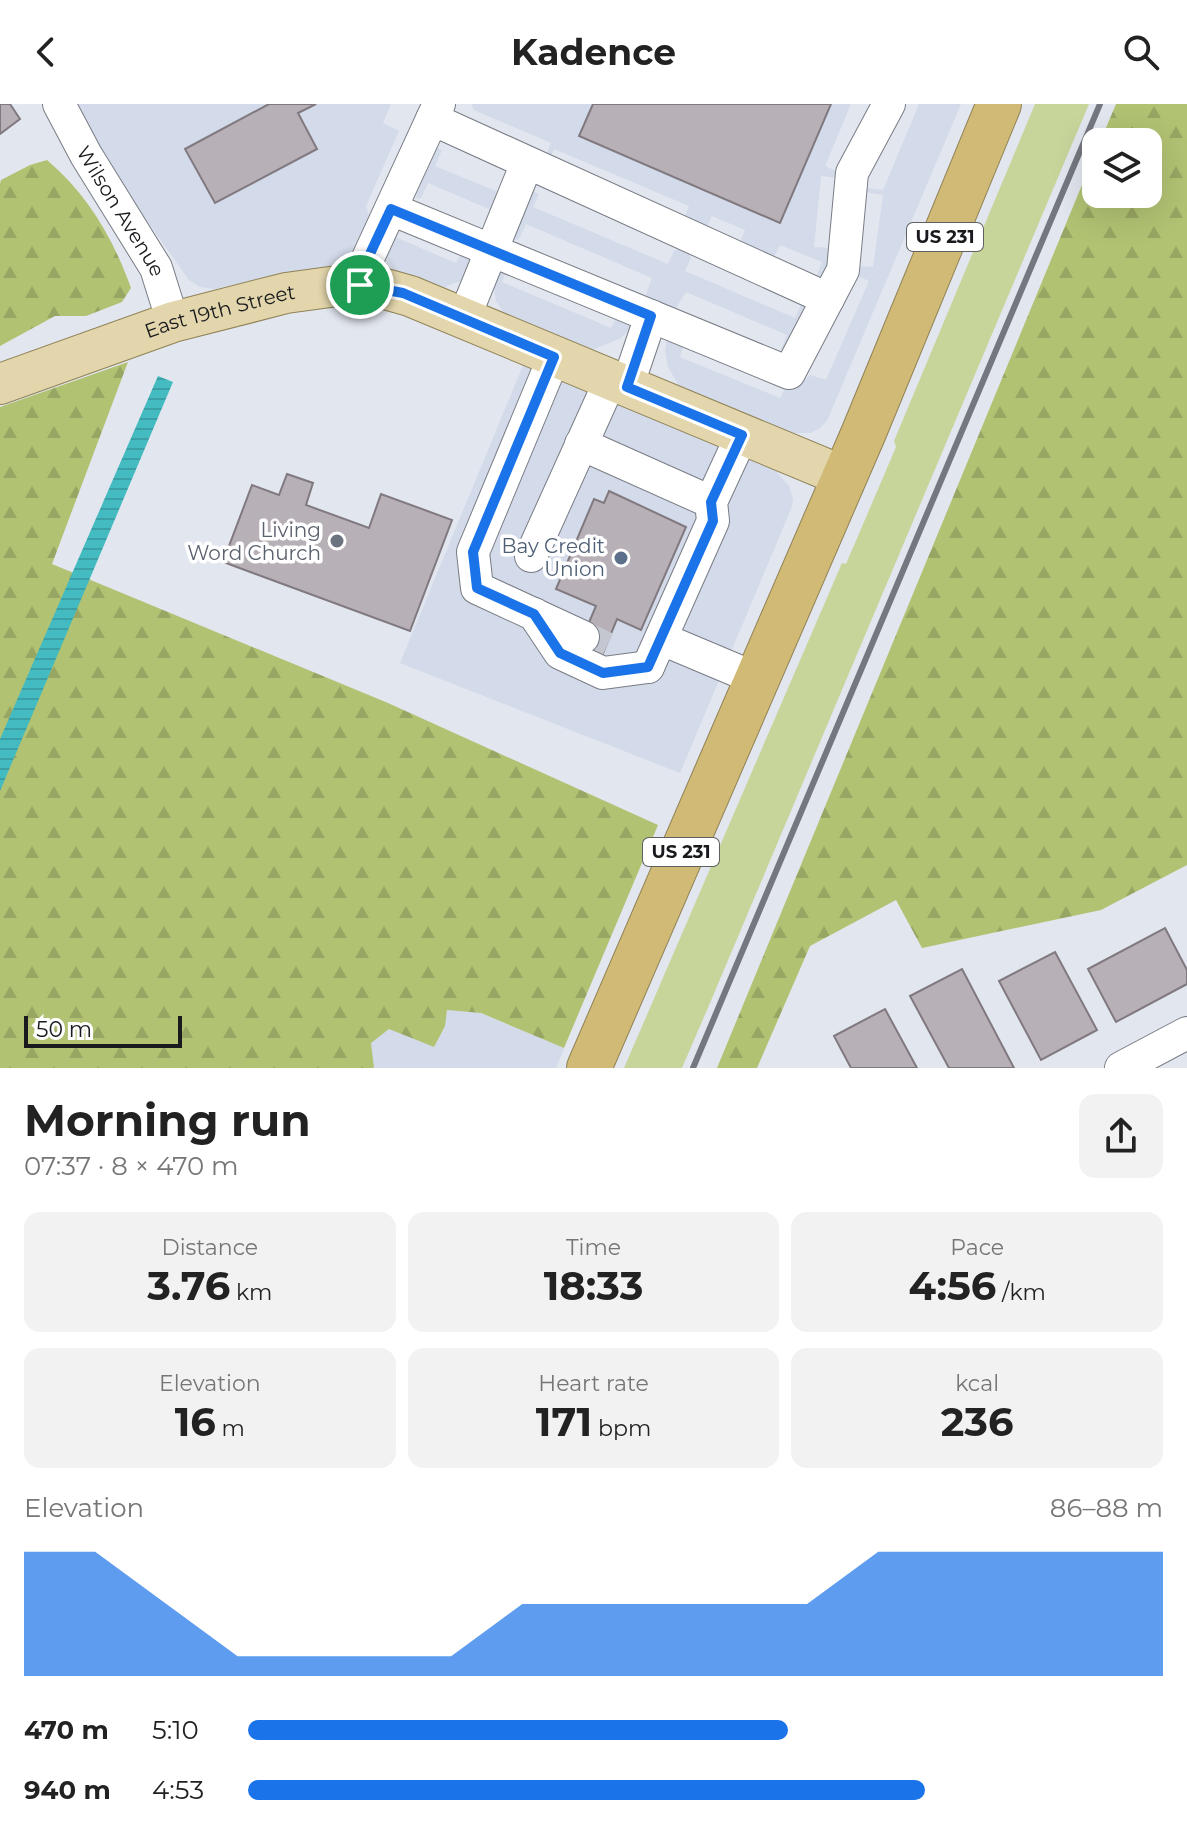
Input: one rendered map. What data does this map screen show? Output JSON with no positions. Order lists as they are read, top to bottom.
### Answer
{
  "streets": {
    "highway": ["US 231"],
    "main road": ["East 19th Street"],
    "street": ["Wilson Avenue"]
  },
  "crossings": [
    ["Wilson Avenue", "East 19th Street"],
    ["US 231", "East 19th Street"]
  ],
  "places": ["Living Word Church", "Bay Credit Union"],
  "scale_bar": "50 m",
  "page": {
    "header": "Kadence",
    "scale": "50 m",
    "heading": ["Morning run", "07:37 · 8 × 470 m"],
    "stats": [
      ["Distance", "3.76 km"],
      ["Time", "18:33"],
      ["Pace", "4:56 /km"],
      ["Elevation", "16 m"],
      ["Heart rate", "171 bpm"],
      ["kcal", "236"]
    ],
    "chart": ["Elevation", "86–88 m"],
    "list": [
      {
        "name": "470 m",
        "note": "5:10"
      },
      {
        "name": "940 m",
        "note": "4:53"
      }
    ]
  }
}
